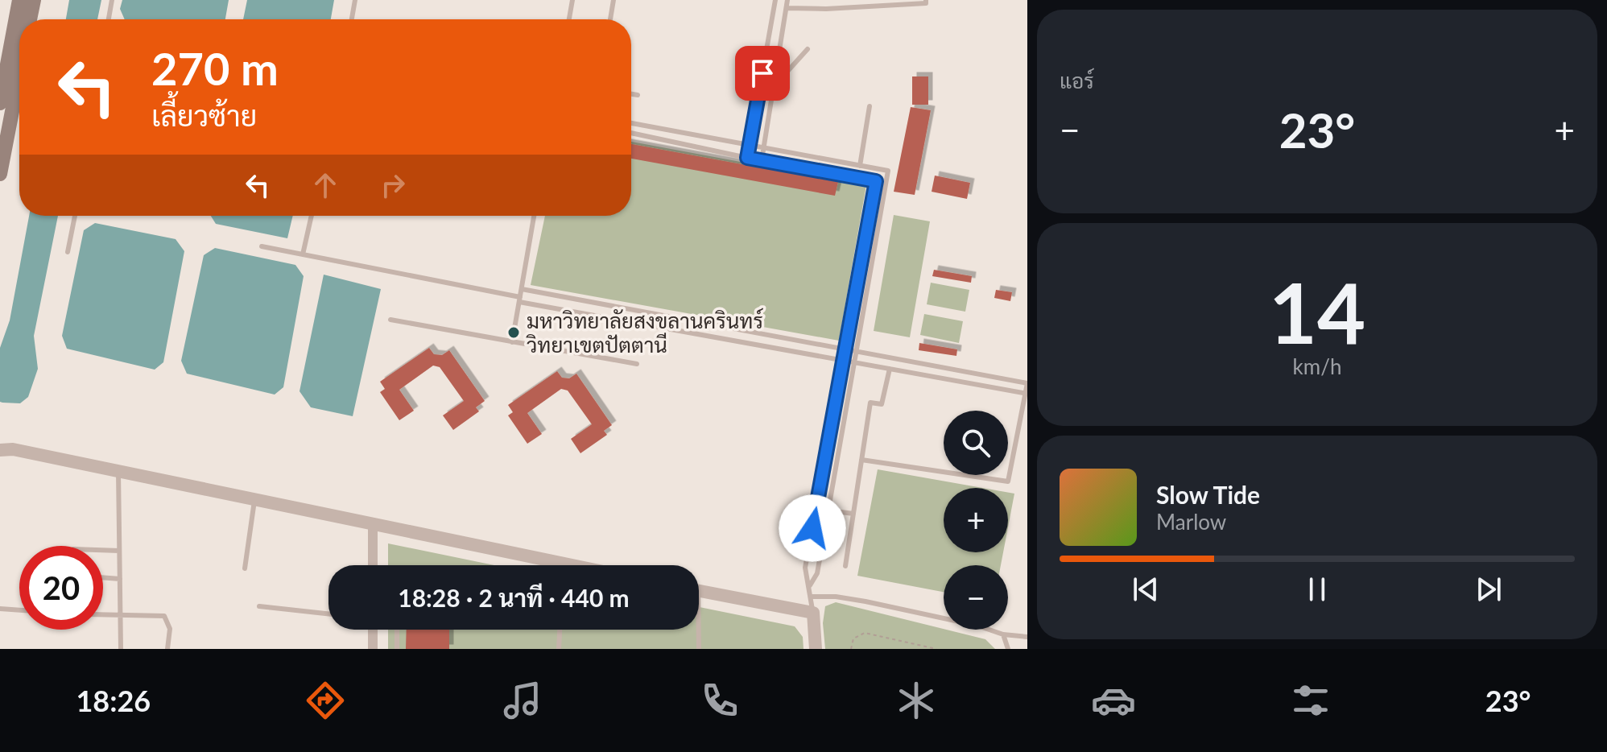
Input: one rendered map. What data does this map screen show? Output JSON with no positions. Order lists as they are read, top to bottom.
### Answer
{
  "places": ["มหาวิทยาลัยสงขลานครินทร์ วิทยาเขตปัตตานี"],
  "page": {
    "tile": [
      "แอร์",
      ["14", "km/h"]
    ],
    "turn": ["270 m", "เลี้ยวซ้าย"],
    "heat": ["−", "23°", "+"],
    "map_buttons": ["+", "−"],
    "song": ["Slow Tide", "Marlow"],
    "limit": "20",
    "trip": "18:28 · 2 นาที · 440 m",
    "tabs": ["18:26", "23°"]
  }
}
